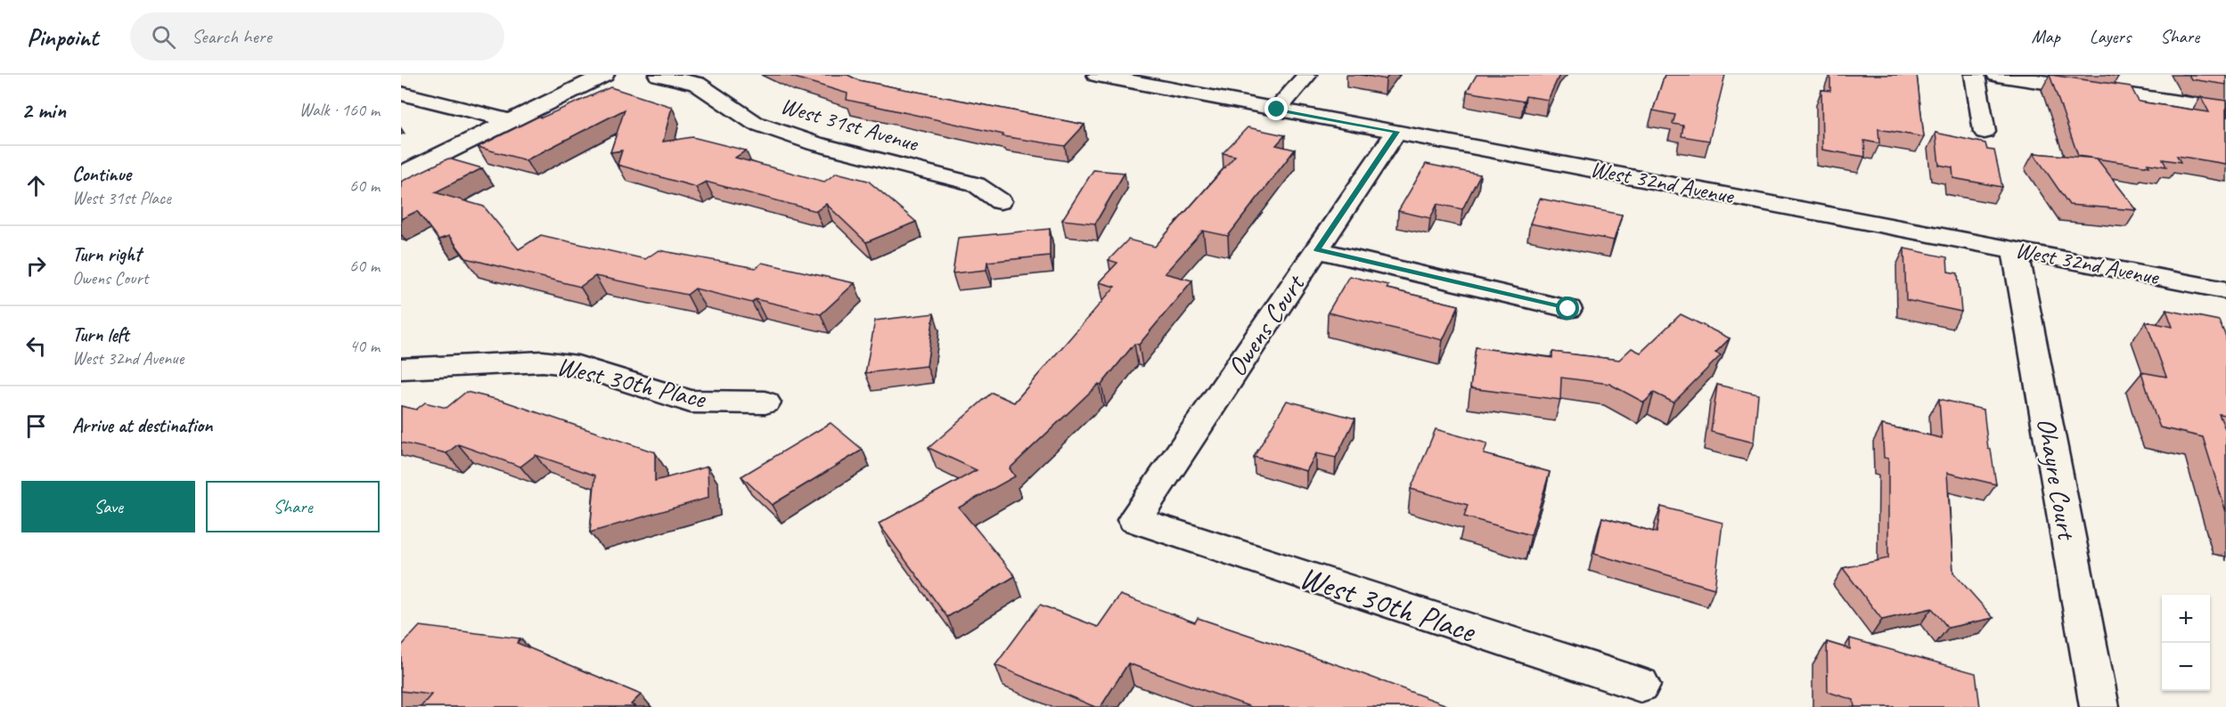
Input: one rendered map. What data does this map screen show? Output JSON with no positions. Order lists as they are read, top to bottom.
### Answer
{
  "streets": {
    "street": [
      "West 31st Avenue",
      "West 32nd Avenue",
      "Owens Court",
      "West 30th Place",
      "Ohayre Court"
    ]
  },
  "crossings": [
    ["West 32nd Avenue", "Owens Court"],
    ["West 32nd Avenue", "Ohayre Court"],
    ["Owens Court", "West 30th Place"]
  ],
  "page": {
    "header": "Pinpoint",
    "search": "Search here",
    "nav": ["Map", "Layers", "Share"],
    "heading": ["2 min", "Walk · 160 m"],
    "list": [
      ["Continue", "West 31st Place", "60 m"],
      ["Turn right", "Owens Court", "60 m"],
      ["Turn left", "West 32nd Avenue", "40 m"],
      "Arrive at destination"
    ],
    "buttons": ["Save", "Share"],
    "map_buttons": ["+", "−"]
  }
}
